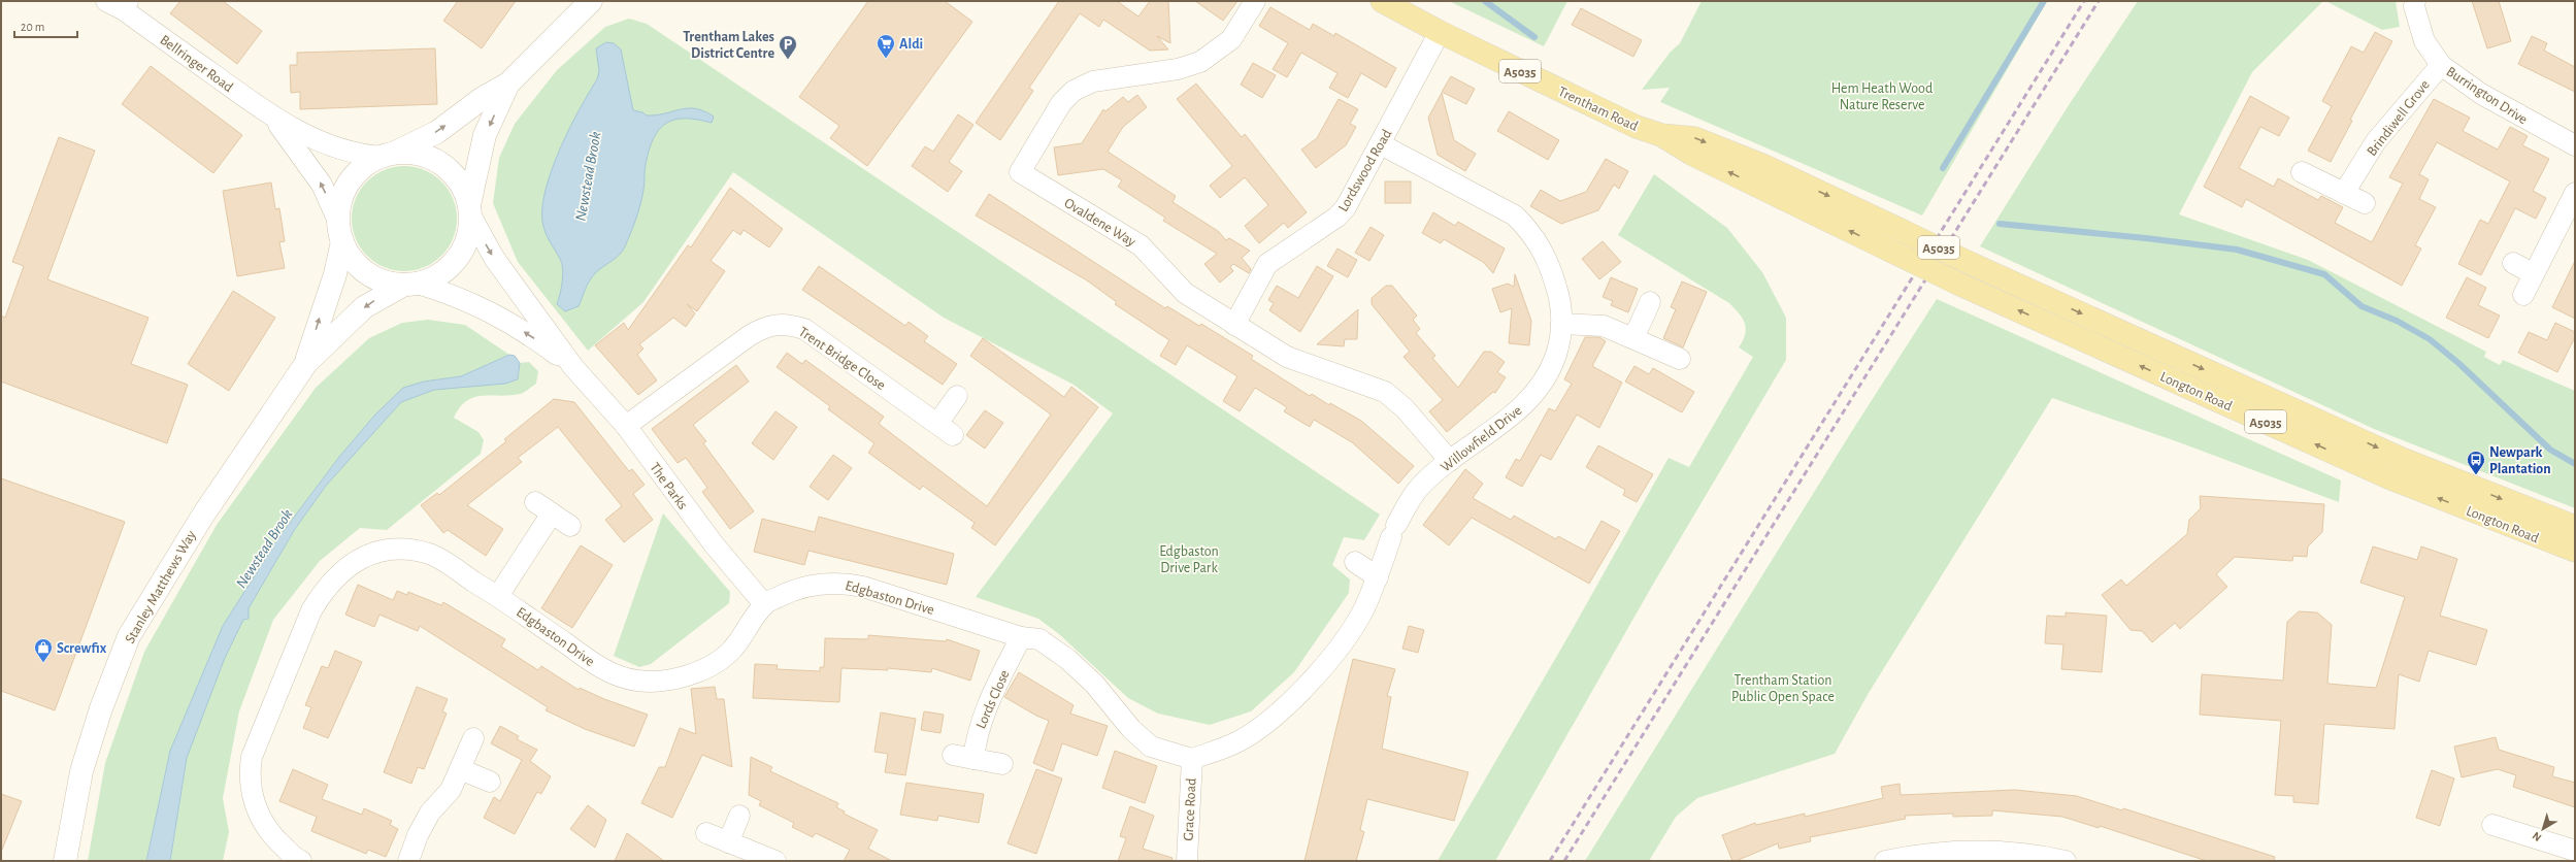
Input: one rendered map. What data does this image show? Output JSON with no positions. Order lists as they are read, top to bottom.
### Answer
{
  "streets": {
    "main road": [
      "A5035",
      "Trentham Road",
      "Longton Road",
      "Stanley Matthews Way"
    ],
    "street": [
      "Bellringer Road",
      "Burrington Drive",
      "Brindiwell Grove",
      "Lordswood Road",
      "Ovaldene Way",
      "Trent Bridge Close",
      "Willowfield Drive",
      "The Parks",
      "Edgbaston Drive",
      "Lords Close",
      "Grace Road"
    ]
  },
  "crossings": [
    ["Bellringer Road", "The Parks"],
    ["Bellringer Road", "Stanley Matthews Way"],
    ["Burrington Drive", "Brindiwell Grove"],
    ["Trentham Road", "Lordswood Road"],
    ["Trentham Road", "Longton Road"],
    ["Lordswood Road", "Ovaldene Way"],
    ["Lordswood Road", "Willowfield Drive"],
    ["Ovaldene Way", "Willowfield Drive"],
    ["Trent Bridge Close", "The Parks"],
    ["Willowfield Drive", "Edgbaston Drive"],
    ["Willowfield Drive", "Grace Road"],
    ["The Parks", "Stanley Matthews Way"],
    ["The Parks", "Edgbaston Drive"],
    ["Edgbaston Drive", "Lords Close"],
    ["Edgbaston Drive", "Grace Road"]
  ],
  "water": ["Newstead Brook"],
  "parks": ["Hem Heath Wood Nature Reserve", "Edgbaston Drive Park", "Trentham Station Public Open Space"],
  "places": {
    "supermarket": ["Aldi"],
    "parking": ["Trentham Lakes District Centre"],
    "bus stop": ["Newpark Plantation"],
    "shop": ["Screwfix"]
  },
  "scale_bar": "20 m",
  "north": "bottom left"
}
